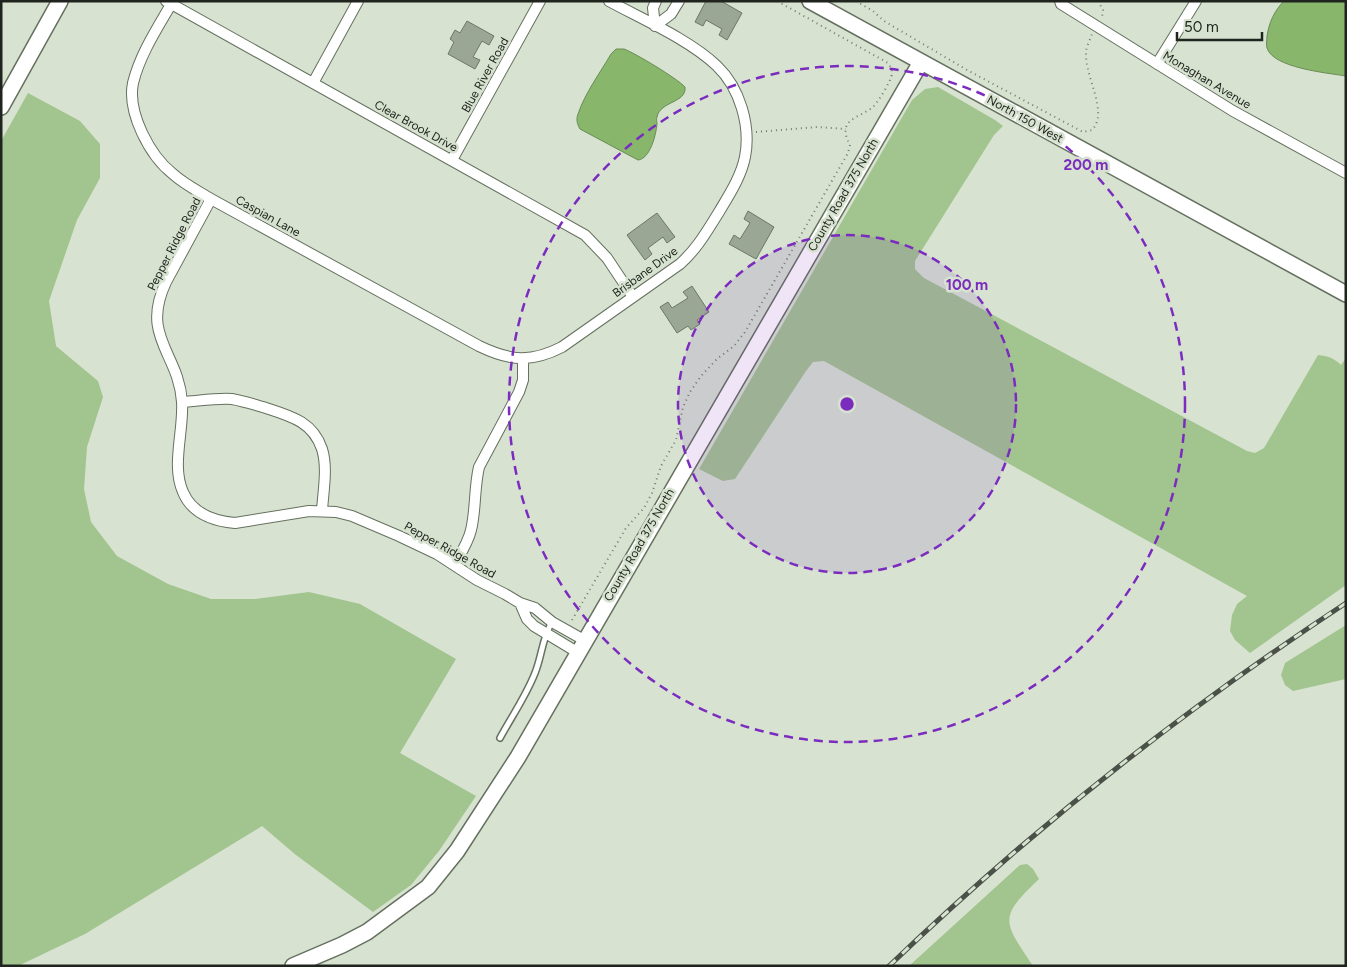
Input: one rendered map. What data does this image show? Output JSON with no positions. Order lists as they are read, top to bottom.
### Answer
{
  "streets": {
    "street": [
      "Blue River Road",
      "Monaghan Avenue",
      "North 150 West",
      "Clear Brook Drive",
      "County Road 375 North",
      "Caspian Lane",
      "Pepper Ridge Road",
      "Brisbane Drive"
    ]
  },
  "crossings": [
    ["Blue River Road", "Clear Brook Drive"],
    ["North 150 West", "County Road 375 North"],
    ["Clear Brook Drive", "Caspian Lane"],
    ["Clear Brook Drive", "Brisbane Drive"],
    ["County Road 375 North", "Pepper Ridge Road"],
    ["Caspian Lane", "Pepper Ridge Road"],
    ["Caspian Lane", "Brisbane Drive"]
  ],
  "scale_bar": "50 m",
  "rings": ["200 m", "100 m"]
}
